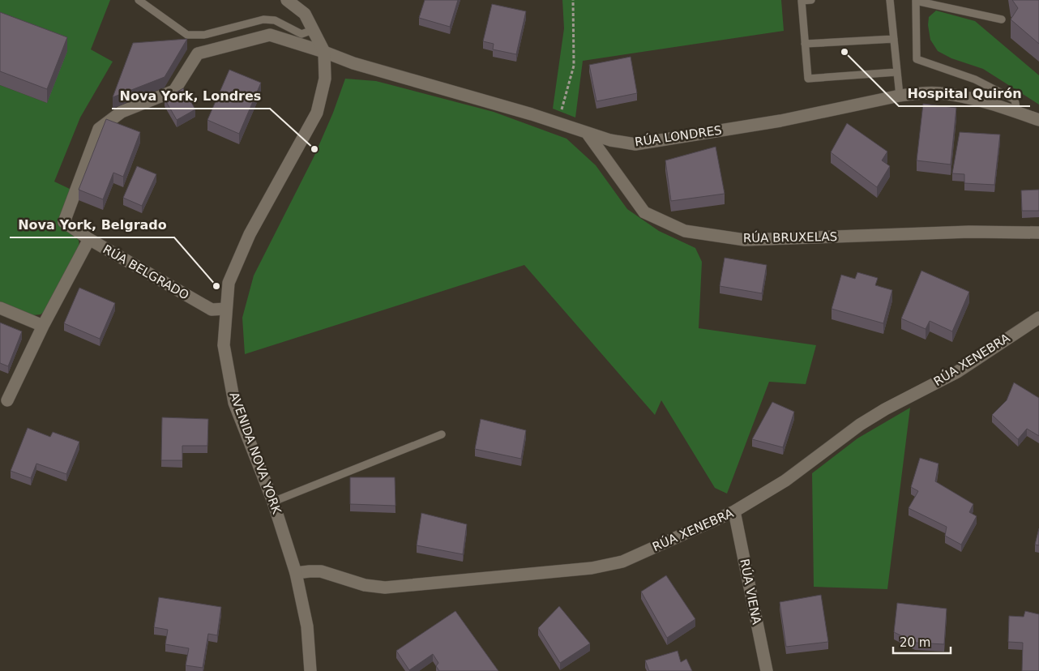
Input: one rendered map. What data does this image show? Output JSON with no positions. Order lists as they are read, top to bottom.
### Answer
{
  "streets": {
    "street": [
      "RÚA LONDRES",
      "RÚA BRUXELAS",
      "RÚA BELGRADO",
      "RÚA XENEBRA",
      "AVENIDA NOVA YORK",
      "RÚA VIENA"
    ]
  },
  "crossings": [
    ["RÚA LONDRES", "RÚA BRUXELAS"],
    ["RÚA LONDRES", "RÚA BELGRADO"],
    ["RÚA LONDRES", "AVENIDA NOVA YORK"],
    ["RÚA BELGRADO", "AVENIDA NOVA YORK"],
    ["RÚA XENEBRA", "AVENIDA NOVA YORK"],
    ["RÚA XENEBRA", "RÚA VIENA"]
  ],
  "places": ["Hospital Quirón", "Nova York, Londres", "Nova York, Belgrado"],
  "scale_bar": "20 m"
}
